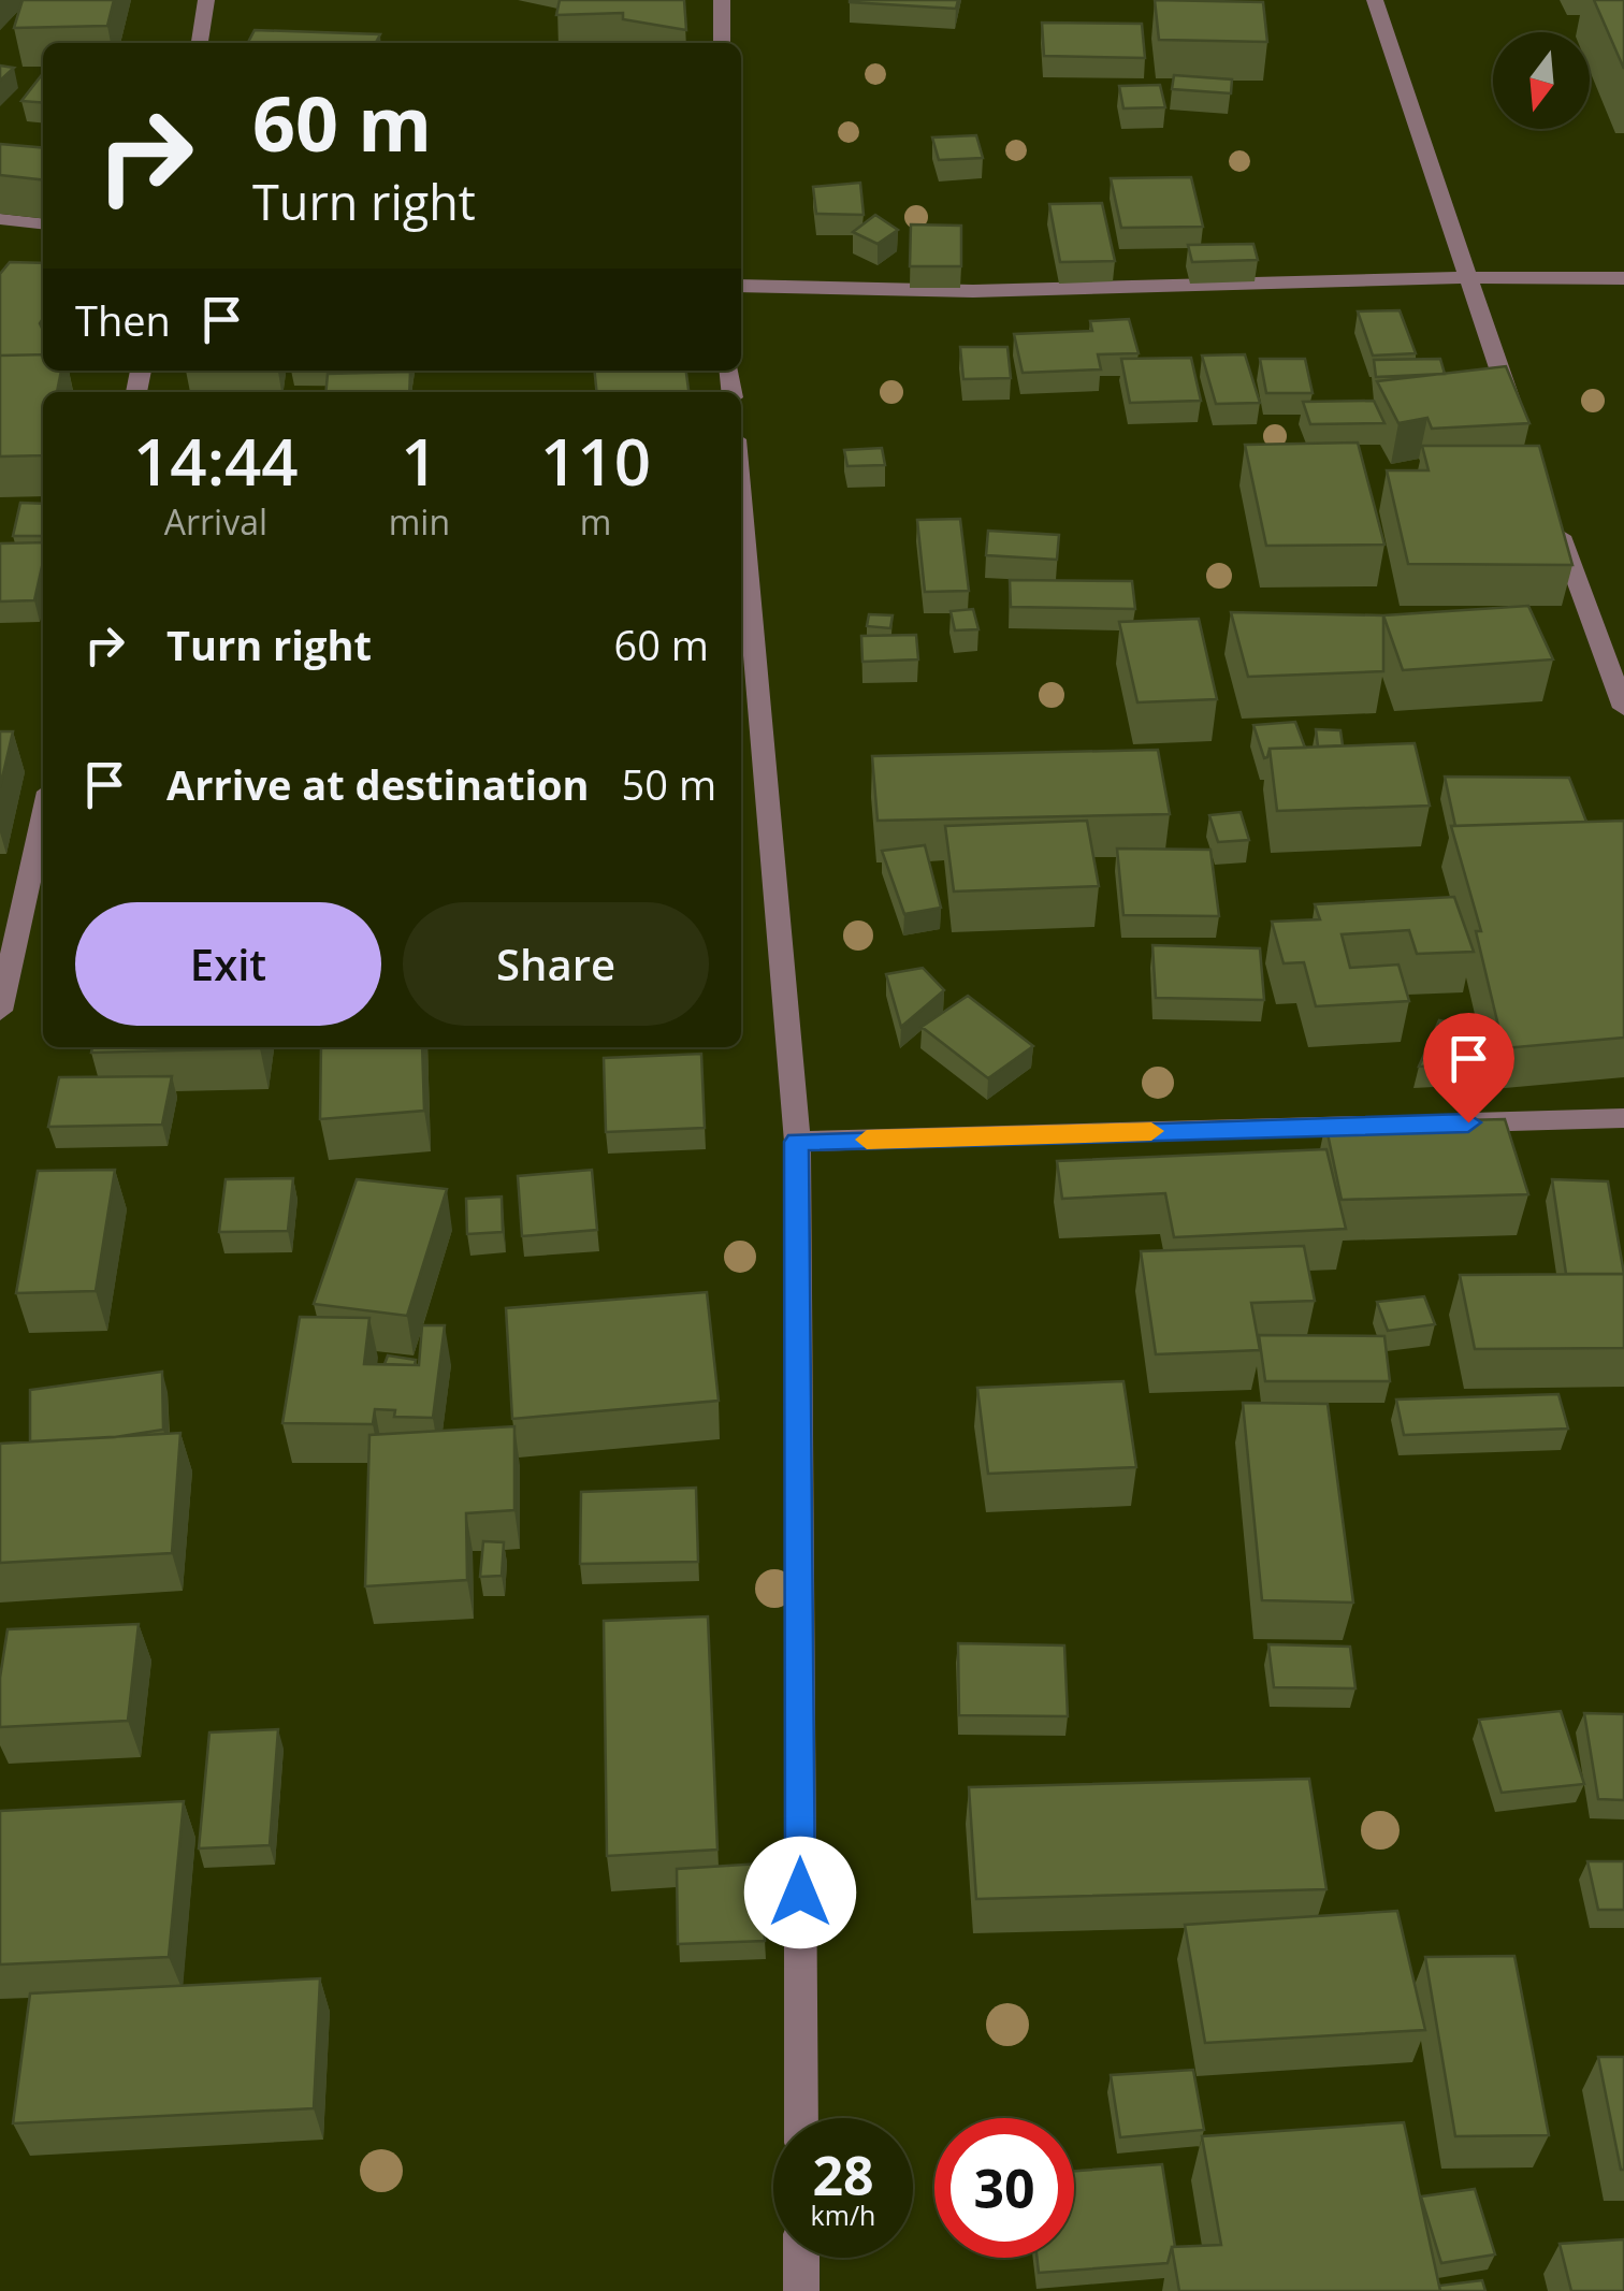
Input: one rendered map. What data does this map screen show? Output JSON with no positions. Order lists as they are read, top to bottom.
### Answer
{
  "north": "bottom",
  "page": {
    "turn": ["60 m", "Turn right"],
    "then": "Then",
    "eta": [
      "14:44",
      "Arrival",
      "1",
      "min",
      "110",
      "m"
    ],
    "list": [
      {
        "name": "Turn right",
        "value": "60 m"
      },
      {
        "name": "Arrive at destination",
        "value": "50 m"
      }
    ],
    "buttons": ["Exit", "Share"],
    "speed": "28 km/h",
    "limit": "30"
  }
}
